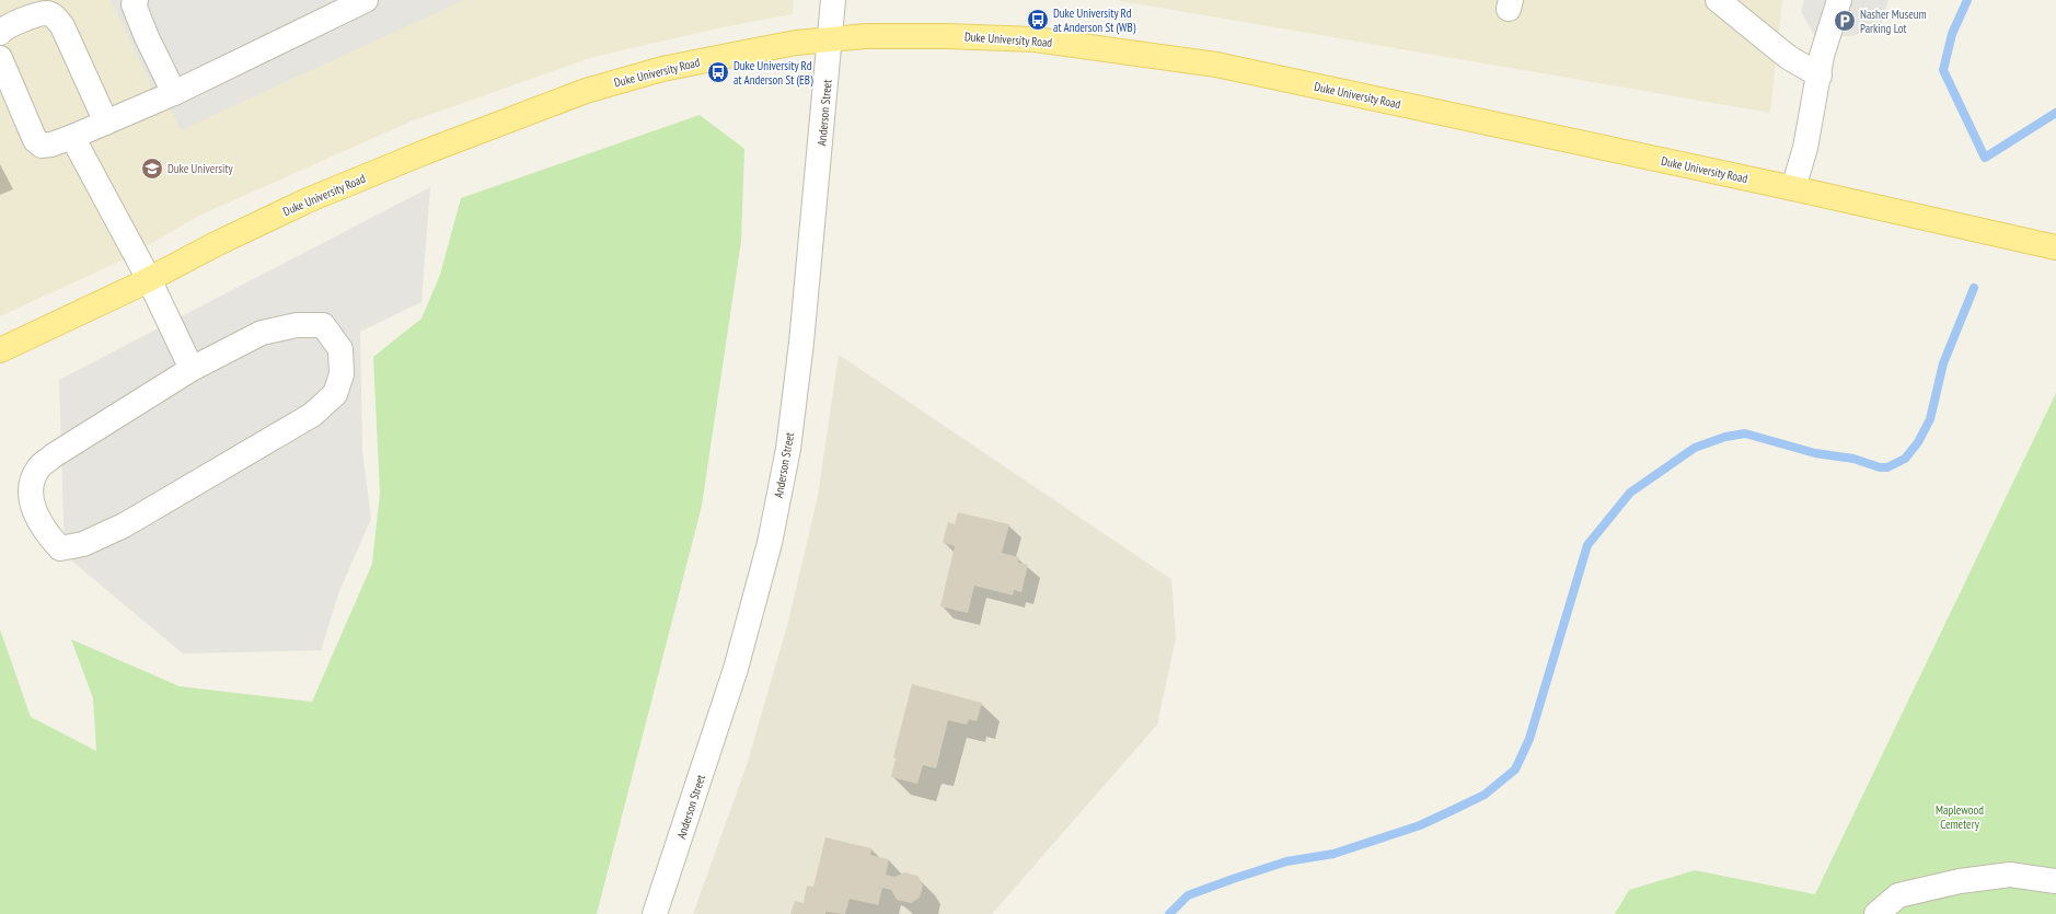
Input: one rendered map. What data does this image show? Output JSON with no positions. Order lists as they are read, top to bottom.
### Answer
{
  "streets": {
    "main road": ["Duke University Road"],
    "street": ["Anderson Street"]
  },
  "crossings": [
    ["Duke University Road", "Anderson Street"]
  ],
  "parks": ["Maplewood Cemetery"],
  "places": {
    "bus stop": ["Duke University Rd at Anderson St (WB)", "Duke University Rd at Anderson St (EB)"],
    "parking": ["Nasher Museum Parking Lot"],
    "school or university": ["Duke University"]
  }
}
